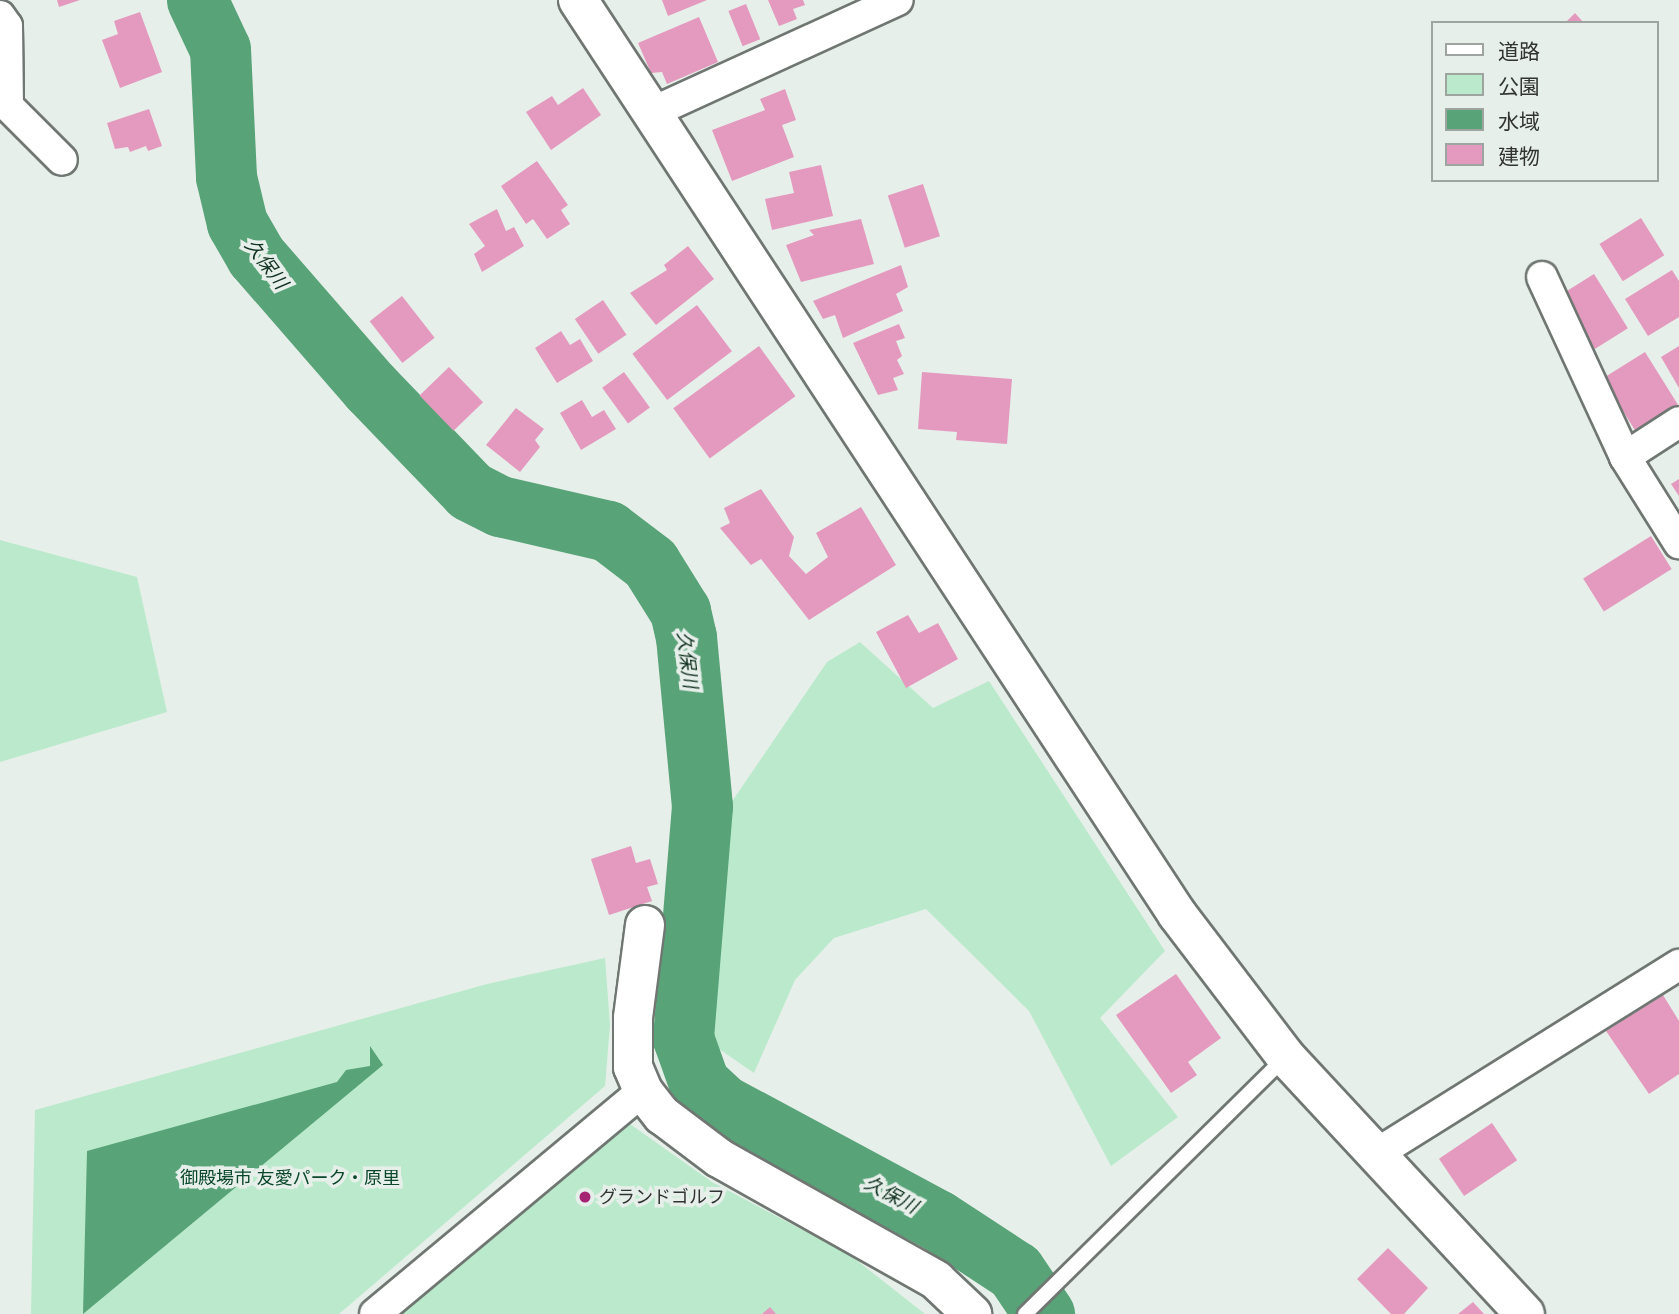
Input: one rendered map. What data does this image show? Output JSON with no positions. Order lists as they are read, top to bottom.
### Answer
{
  "water": ["久保川"],
  "parks": ["御殿場市 友愛パーク・原里"],
  "places": ["グランドゴルフ"],
  "legend": [
    "道路",
    "公園",
    "水域",
    "建物"
  ]
}
